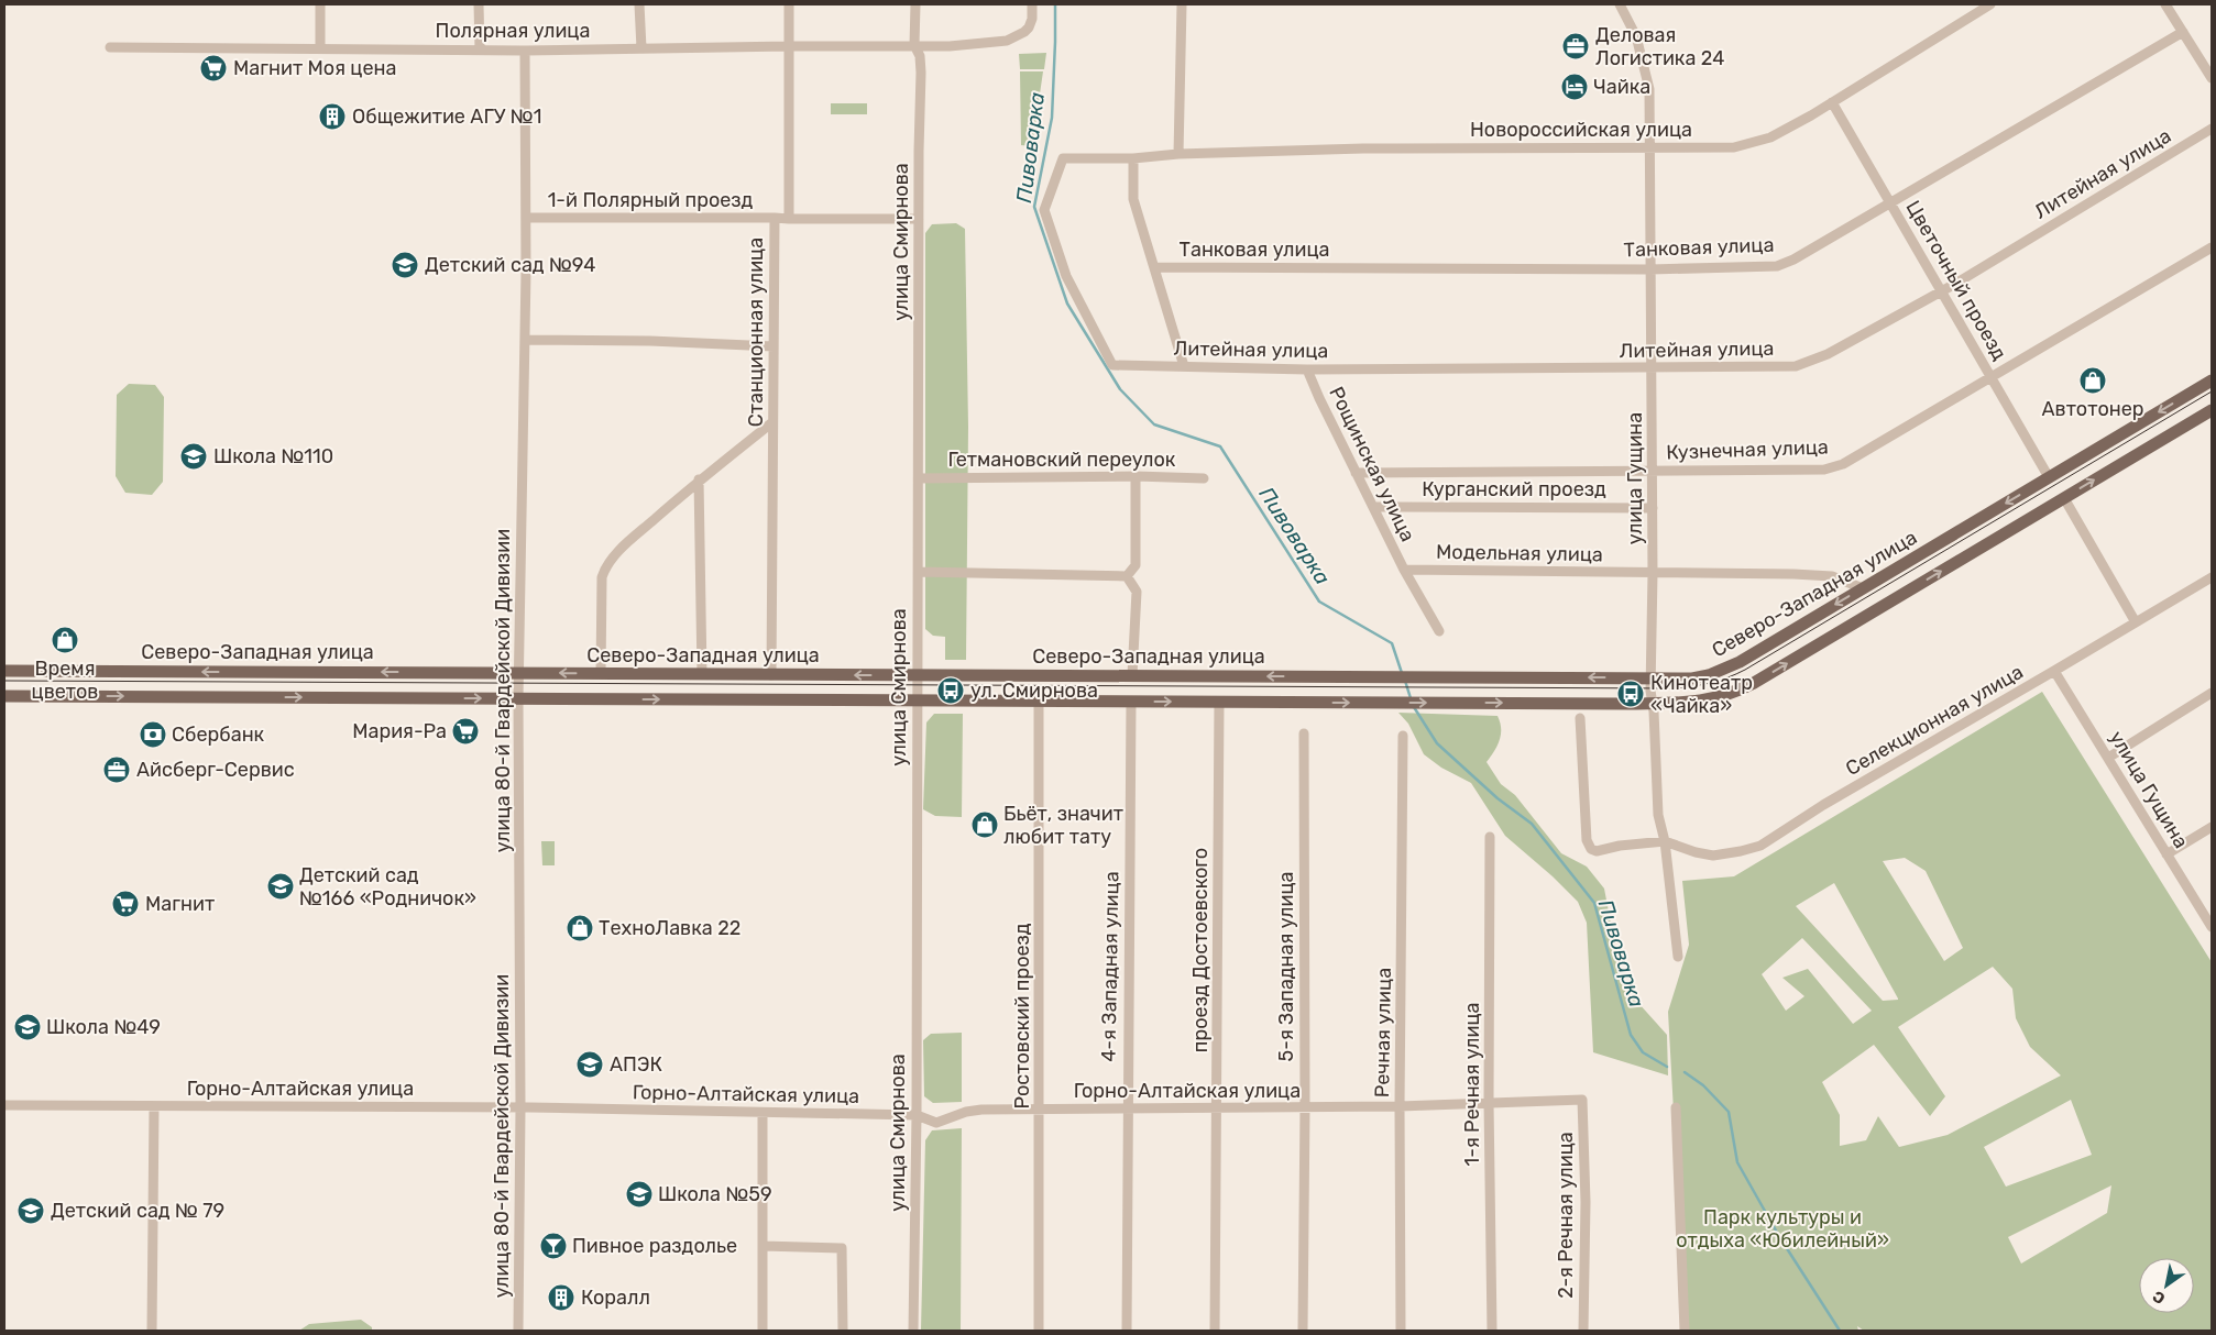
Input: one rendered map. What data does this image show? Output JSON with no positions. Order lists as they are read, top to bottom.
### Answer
{
  "streets": {
    "main road": ["Северо-Западная улица"],
    "street": [
      "Полярная улица",
      "Новороссийская улица",
      "Литейная улица",
      "1-й Полярный проезд",
      "улица Смирнова",
      "Танковая улица",
      "Цветочный проезд",
      "Станционная улица",
      "Кузнечная улица",
      "Гетмановский переулок",
      "Рощинская улица",
      "улица Гущина",
      "Курганский проезд",
      "Модельная улица",
      "улица 80-й Гвардейской Дивизии",
      "Селекционная улица",
      "проезд Достоевского",
      "4-я Западная улица",
      "5-я Западная улица",
      "Ростовский проезд",
      "Речная улица",
      "1-я Речная улица",
      "Горно-Алтайская улица",
      "2-я Речная улица"
    ]
  },
  "crossings": [
    ["Полярная улица", "улица Смирнова"],
    ["Полярная улица", "Станционная улица"],
    ["Полярная улица", "улица 80-й Гвардейской Дивизии"],
    ["Новороссийская улица", "Литейная улица"],
    ["Новороссийская улица", "Цветочный проезд"],
    ["Новороссийская улица", "улица Гущина"],
    ["Литейная улица", "Цветочный проезд"],
    ["Литейная улица", "Рощинская улица"],
    ["Литейная улица", "улица Гущина"],
    ["1-й Полярный проезд", "Станционная улица"],
    ["1-й Полярный проезд", "улица 80-й Гвардейской Дивизии"],
    ["улица Смирнова", "Гетмановский переулок"],
    ["улица Смирнова", "Северо-Западная улица"],
    ["улица Смирнова", "Горно-Алтайская улица"],
    ["Танковая улица", "Цветочный проезд"],
    ["Танковая улица", "улица Гущина"],
    ["Цветочный проезд", "Кузнечная улица"],
    ["Цветочный проезд", "Северо-Западная улица"],
    ["Станционная улица", "Северо-Западная улица"],
    ["Кузнечная улица", "Рощинская улица"],
    ["Кузнечная улица", "улица Гущина"],
    ["Рощинская улица", "Курганский проезд"],
    ["Рощинская улица", "Модельная улица"],
    ["улица Гущина", "Курганский проезд"],
    ["улица Гущина", "Модельная улица"],
    ["улица Гущина", "Северо-Западная улица"],
    ["улица Гущина", "Селекционная улица"],
    ["Модельная улица", "Северо-Западная улица"],
    ["Северо-Западная улица", "улица 80-й Гвардейской Дивизии"],
    ["улица 80-й Гвардейской Дивизии", "Горно-Алтайская улица"],
    ["проезд Достоевского", "Горно-Алтайская улица"],
    ["4-я Западная улица", "Горно-Алтайская улица"],
    ["5-я Западная улица", "Горно-Алтайская улица"],
    ["Ростовский проезд", "Горно-Алтайская улица"],
    ["Речная улица", "Горно-Алтайская улица"],
    ["1-я Речная улица", "Горно-Алтайская улица"],
    ["Горно-Алтайская улица", "2-я Речная улица"]
  ],
  "water": ["Пивоварка"],
  "parks": ["Парк культуры и отдыха «Юбилейный»"],
  "places": {
    "office": ["Деловая Логистика 24", "Айсберг-Сервис"],
    "supermarket": ["Магнит Моя цена", "Мария-Ра", "Магнит"],
    "hotel": ["Чайка"],
    "building": ["Общежитие АГУ №1", "Коралл"],
    "school or university": [
      "Детский сад №94",
      "Школа №110",
      "Детский сад №166 «Родничок»",
      "Школа №49",
      "АПЭК",
      "Школа №59",
      "Детский сад № 79"
    ],
    "shop": [
      "Автотонер",
      "Время цветов",
      "Бьёт, значит любит тату",
      "ТехноЛавка 22"
    ],
    "bus stop": ["ул. Смирнова", "Кинотеатр «Чайка»"],
    "bank": ["Сбербанк"],
    "bar": ["Пивное раздолье"]
  },
  "north": "bottom left"
}
